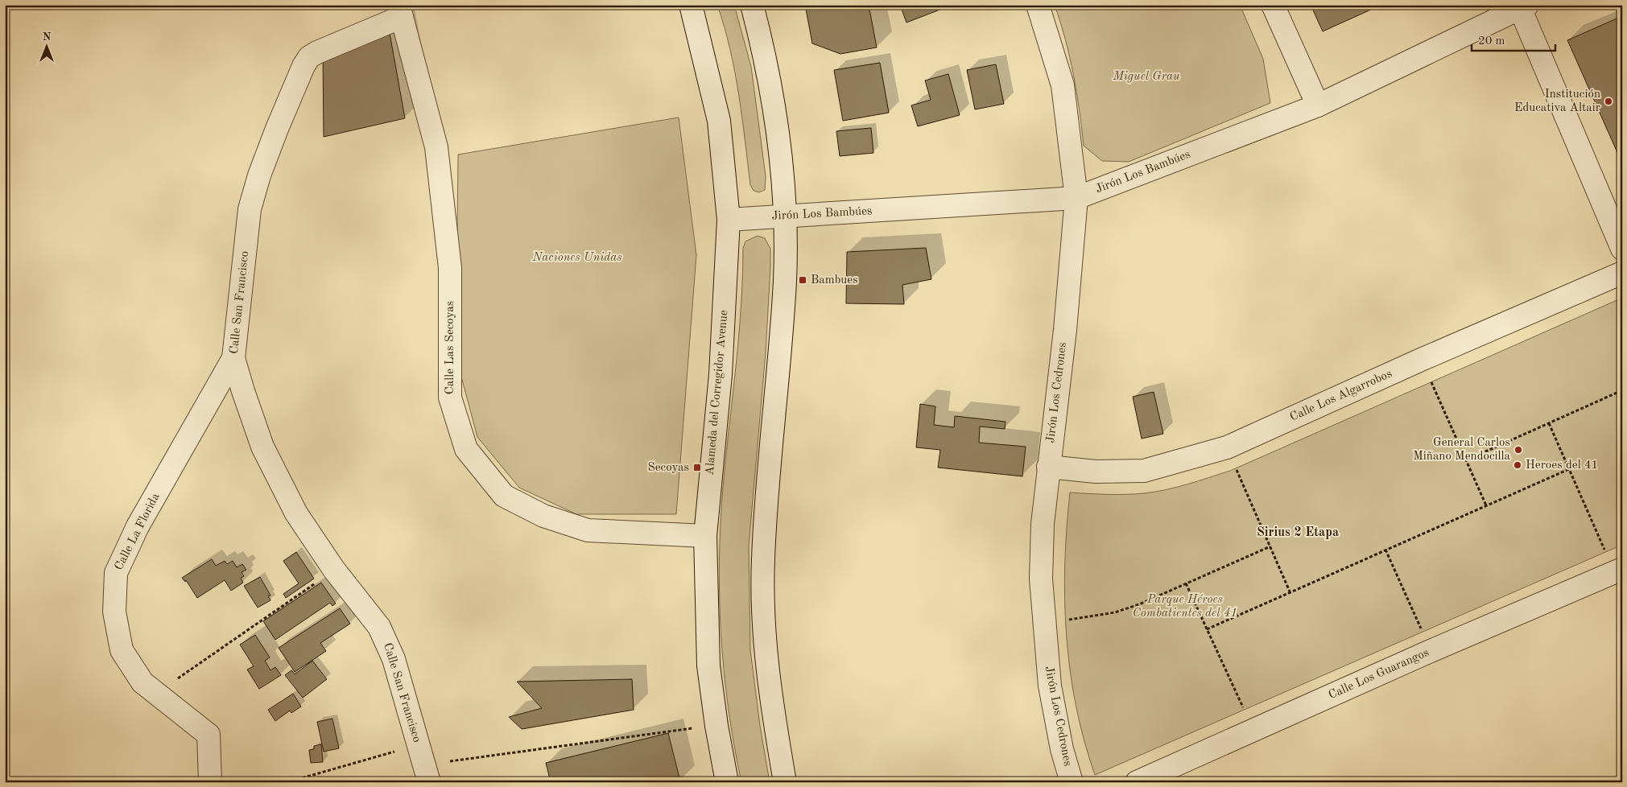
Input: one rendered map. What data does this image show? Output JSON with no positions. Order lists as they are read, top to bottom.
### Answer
{
  "streets": {
    "street": [
      "Jirón Los Bambúes",
      "Calle San Francisco",
      "Calle Las Secoyas",
      "Alameda del Corregidor Avenue",
      "Jirón Los Cedrones",
      "Calle Los Algarrobos",
      "Calle La Florida",
      "Calle Los Guarangos"
    ]
  },
  "crossings": [
    ["Jirón Los Bambúes", "Alameda del Corregidor Avenue"],
    ["Jirón Los Bambúes", "Jirón Los Cedrones"],
    ["Calle San Francisco", "Calle Las Secoyas"],
    ["Calle San Francisco", "Calle La Florida"],
    ["Calle Las Secoyas", "Alameda del Corregidor Avenue"],
    ["Jirón Los Cedrones", "Calle Los Algarrobos"]
  ],
  "districts": ["Sirius 2 Etapa"],
  "parks": ["Miguel Grau", "Naciones Unidas", "Parque Héroes Combatientes del 41"],
  "places": {
    "other": ["Institución Educativa Altair", "General Carlos Miñano Mendocilla", "Heroes del 41"],
    "transit": ["Bambues", "Secoyas"]
  },
  "scale_bar": "20 m",
  "north": "top"
}
